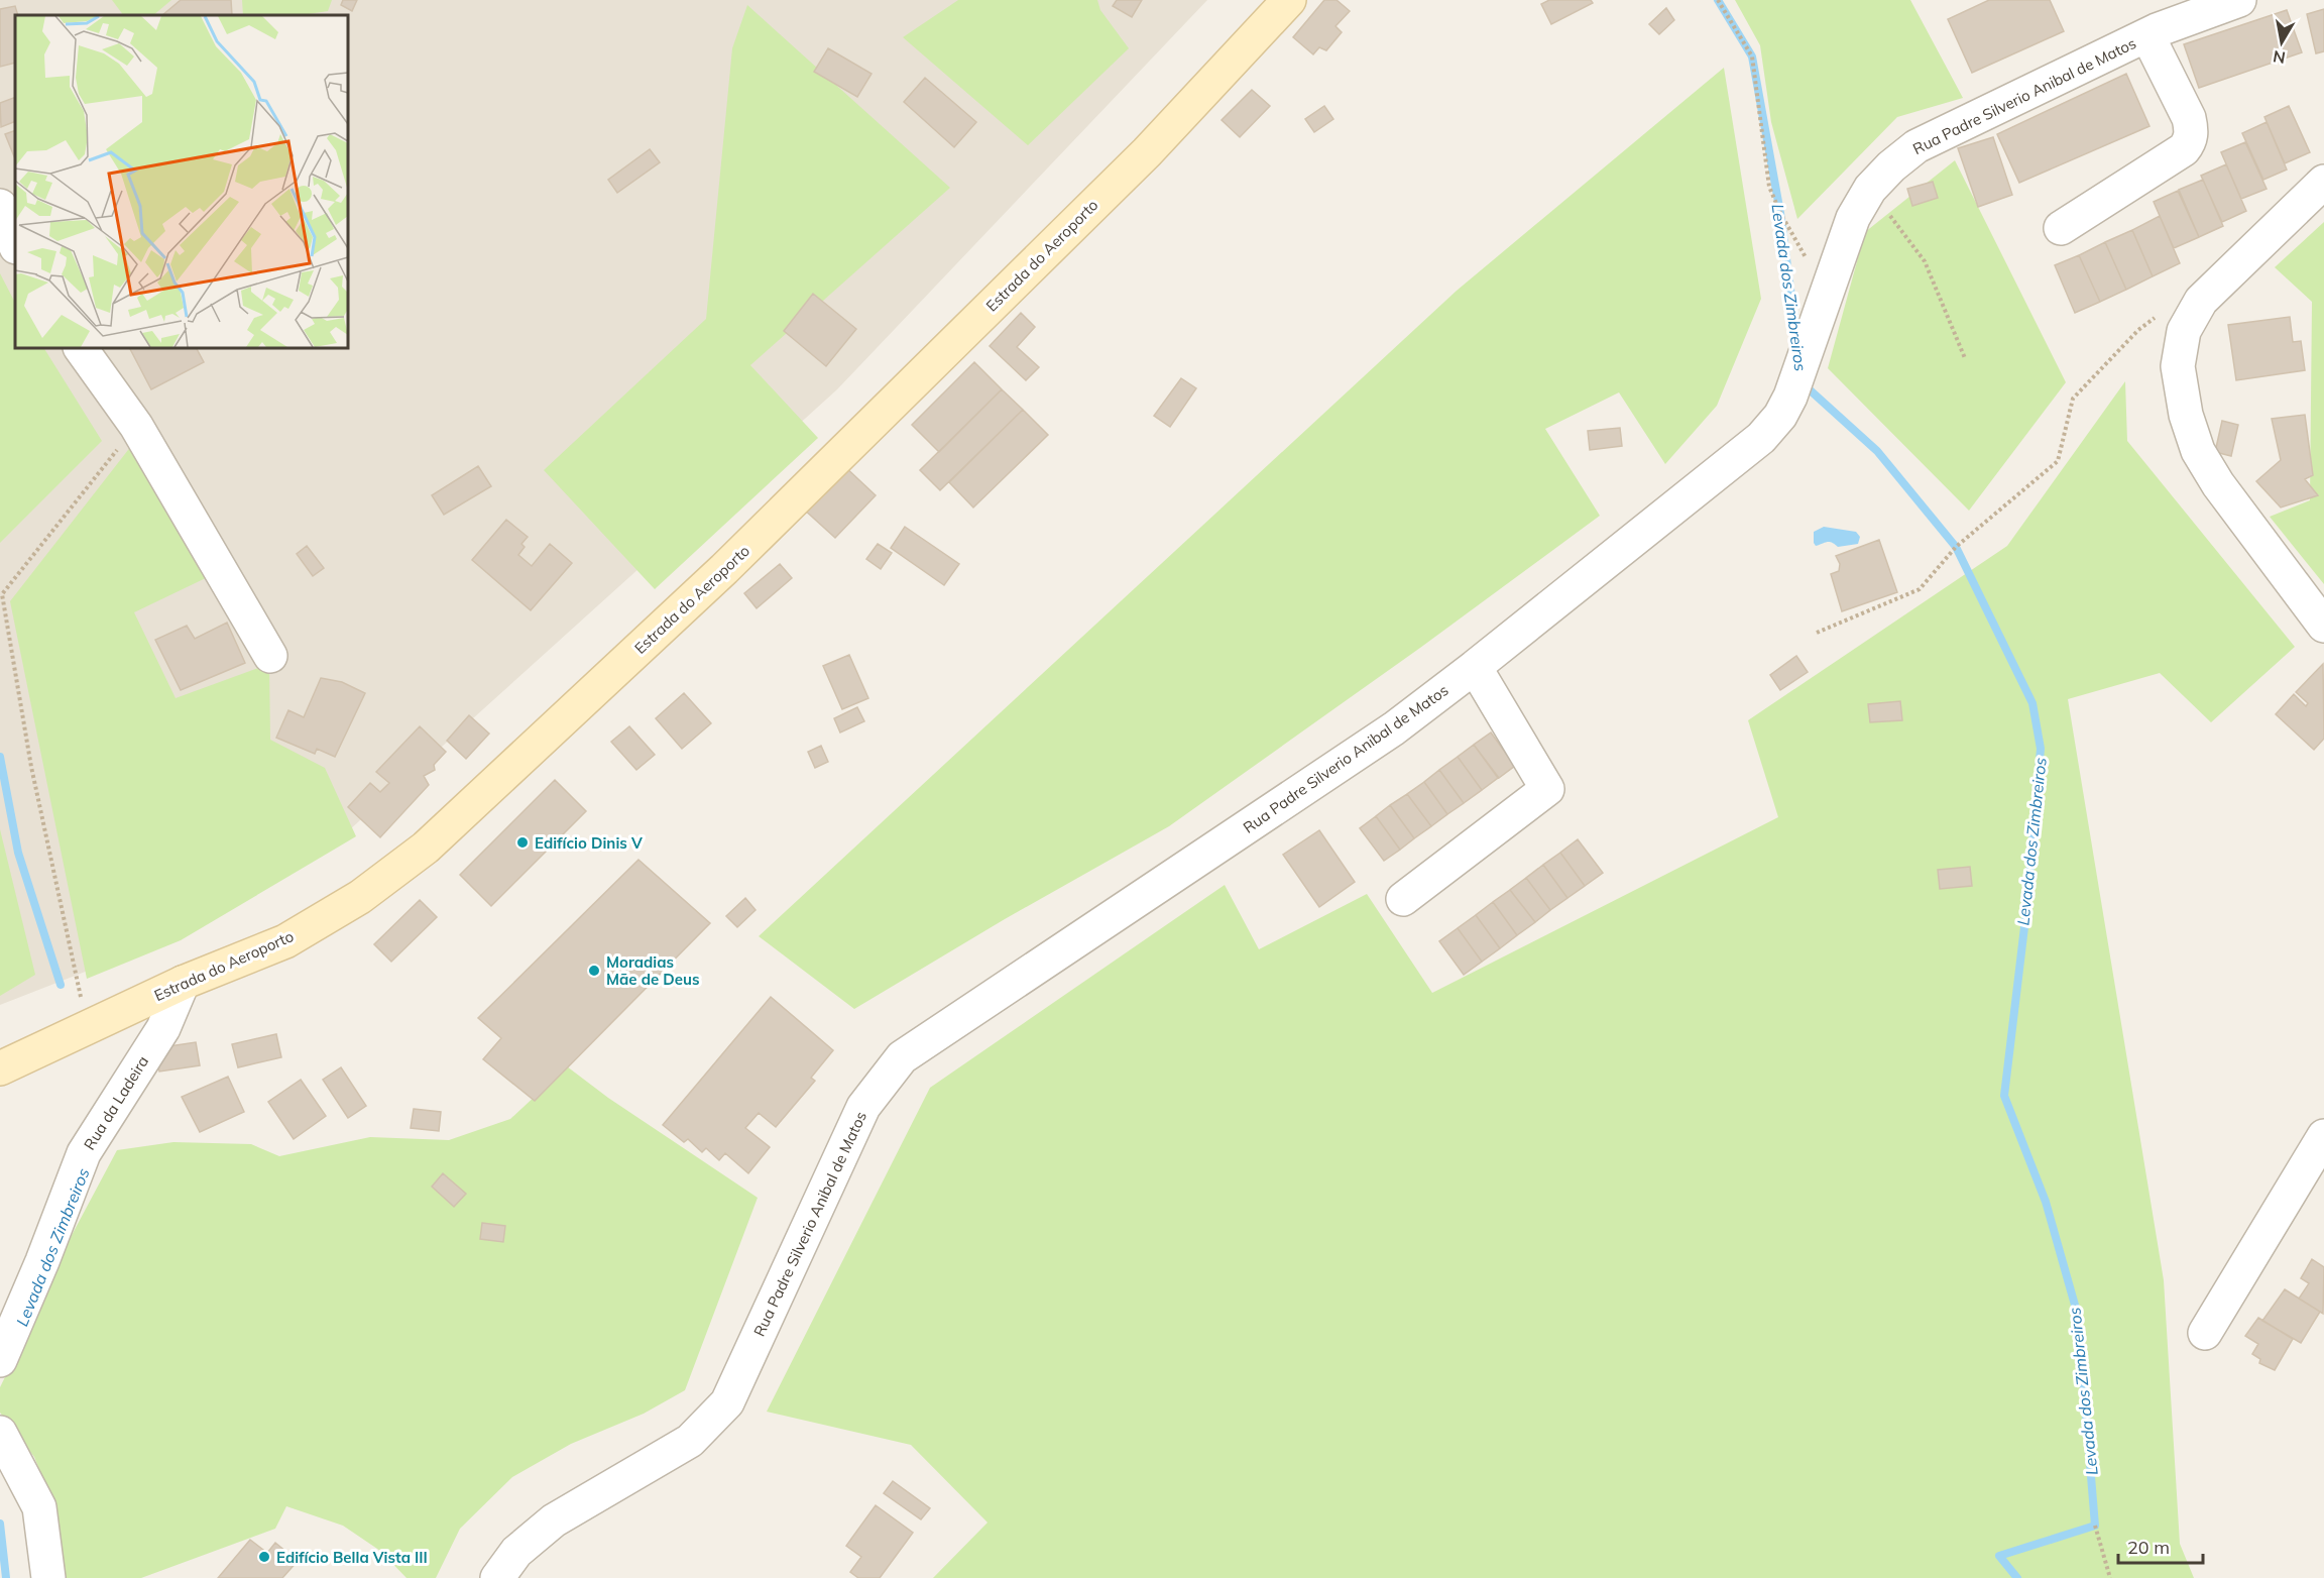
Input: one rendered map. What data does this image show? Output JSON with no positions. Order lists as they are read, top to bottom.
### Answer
{
  "streets": {
    "main road": ["Estrada do Aeroporto"],
    "street": ["Rua Padre Silverio Anibal de Matos", "Rua da Ladeira"]
  },
  "crossings": [
    ["Estrada do Aeroporto", "Rua da Ladeira"]
  ],
  "water": ["Levada dos Zimbreiros"],
  "places": ["Edifício Dinis V", "Moradias Mãe de Deus", "Edifício Bella Vista III"],
  "scale_bar": "20 m",
  "north": "bottom"
}
